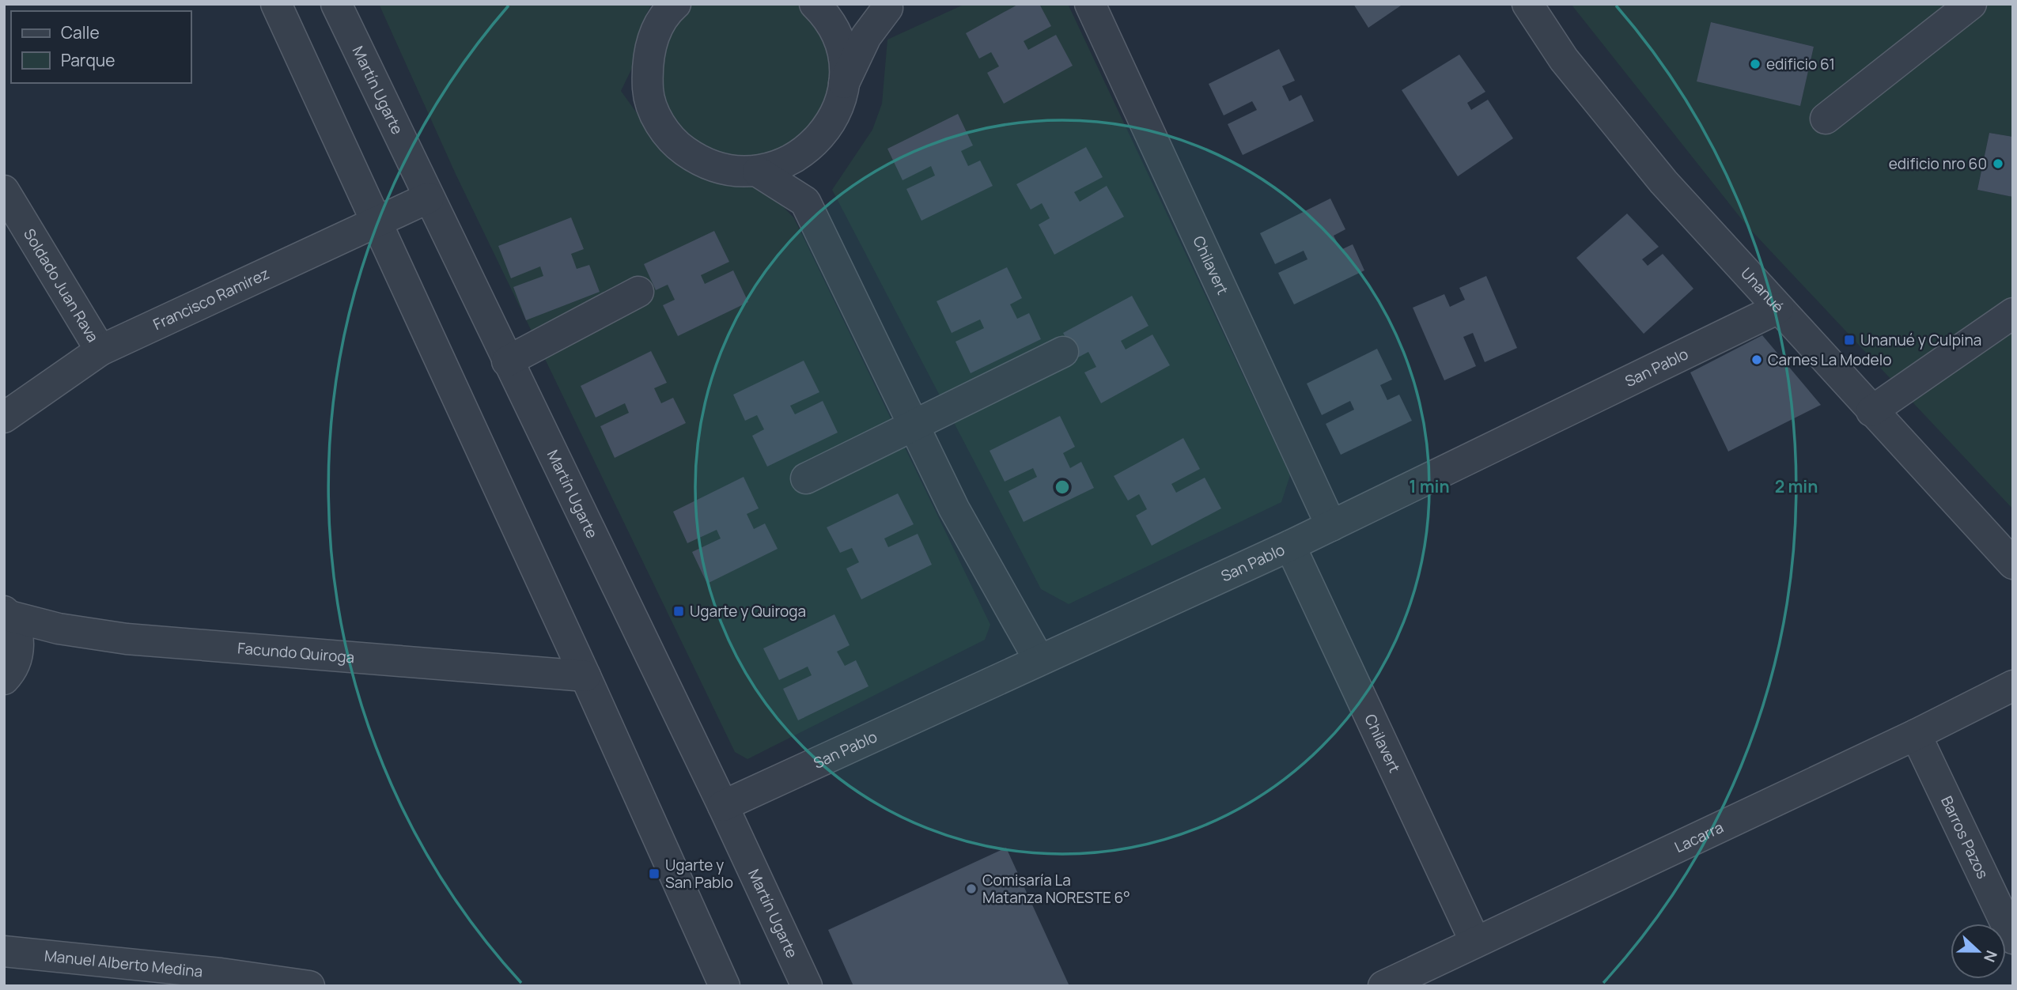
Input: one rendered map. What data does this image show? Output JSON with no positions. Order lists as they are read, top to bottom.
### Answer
{
  "streets": {
    "street": [
      "Martín Ugarte",
      "Chilavert",
      "Soldado Juan Rava",
      "Unanué",
      "Francisco Ramírez",
      "San Pablo",
      "Facundo Quiroga",
      "Lacarra",
      "Barros Pazos",
      "Manuel Alberto Medina"
    ]
  },
  "crossings": [
    ["Martín Ugarte", "Francisco Ramírez"],
    ["Martín Ugarte", "San Pablo"],
    ["Chilavert", "San Pablo"],
    ["Chilavert", "Lacarra"],
    ["Soldado Juan Rava", "Francisco Ramírez"],
    ["Unanué", "San Pablo"],
    ["Lacarra", "Barros Pazos"]
  ],
  "places": {
    "other": [
      "edificio 61",
      "edificio nro 60",
      "Carnes La Modelo",
      "Comisaría La Matanza NORESTE 6°"
    ],
    "transit": ["Unanué y Culpina", "Ugarte y Quiroga", "Ugarte y San Pablo"]
  },
  "legend": ["Calle", "Parque"],
  "north": "right",
  "rings": ["1 min", "2 min"]
}
